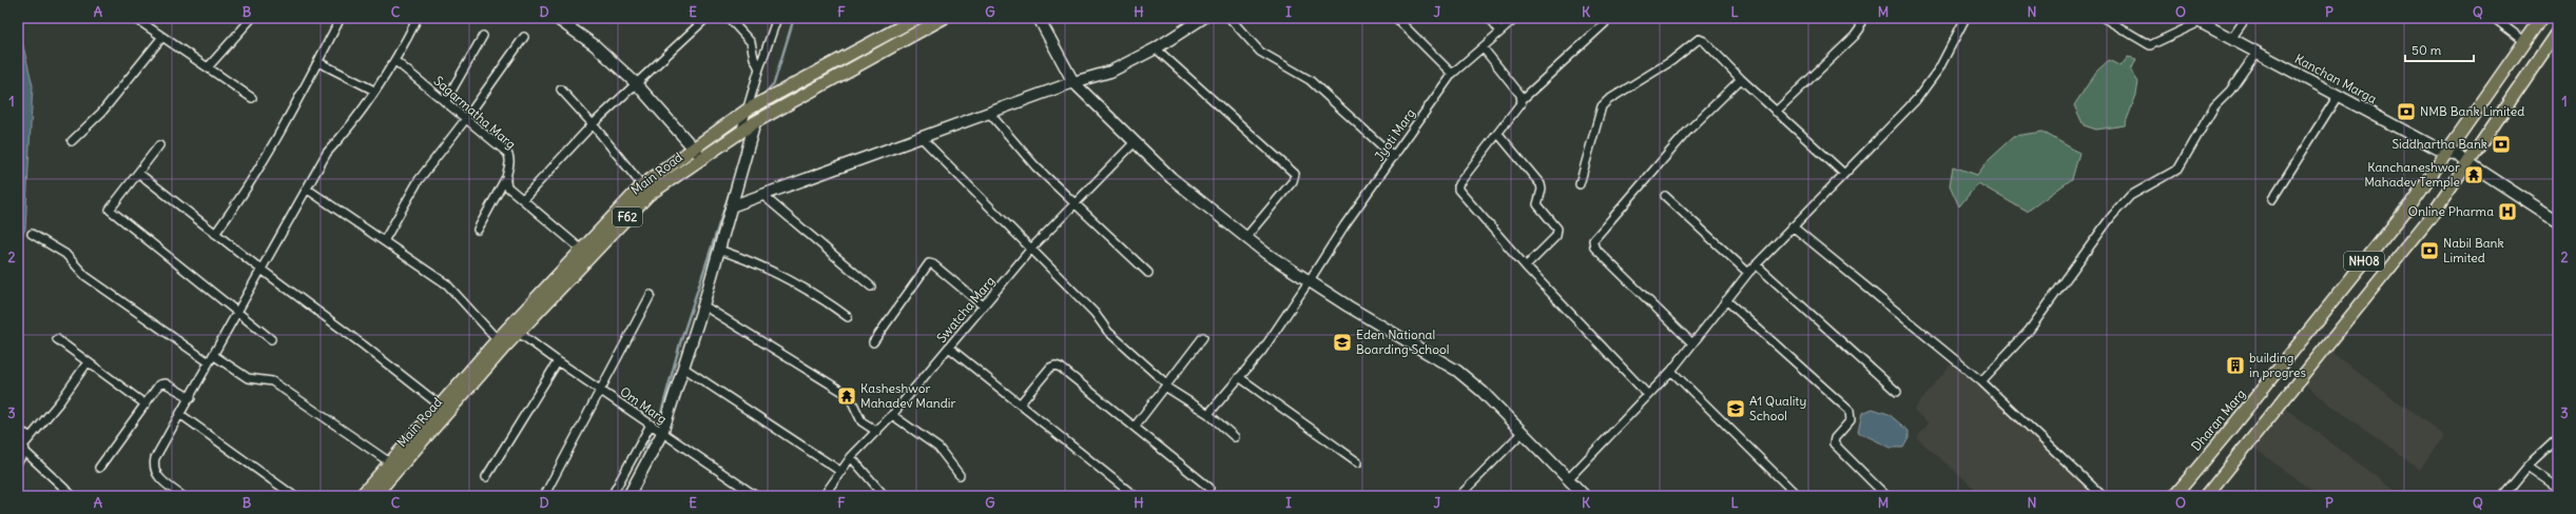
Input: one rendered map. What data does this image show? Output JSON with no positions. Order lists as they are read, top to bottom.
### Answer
{
  "streets": {
    "main road": [
      "Main Road",
      "F62",
      "NH08",
      "Dharan Marg"
    ],
    "street": [
      "Kanchan Marga",
      "Sagarmatha Marg",
      "Jyoti Marg",
      "Swatcha Marg",
      "Om Marg"
    ]
  },
  "crossings": [
    ["Kanchan Marga", "NH08"],
    ["Kanchan Marga", "Dharan Marg"],
    ["Main Road", "Om Marg"]
  ],
  "places": {
    "bank": ["NMB Bank Limited", "Siddhartha Bank", "Nabil Bank Limited"],
    "temple": ["Kanchaneshwor Mahadev Temple", "Kasheshwor Mahadev Mandir"],
    "hospital": ["Online Pharma"],
    "school or university": ["Eden National Boarding School", "A1 Quality School"],
    "building": ["building in progres"]
  },
  "scale_bar": "50 m",
  "grid": {
    "columns": [
      "A",
      "B",
      "C",
      "D",
      "E",
      "F",
      "G",
      "H",
      "I",
      "J",
      "K",
      "L",
      "M",
      "N",
      "O",
      "P",
      "Q"
    ],
    "rows": ["1", "2", "3"]
  }
}
